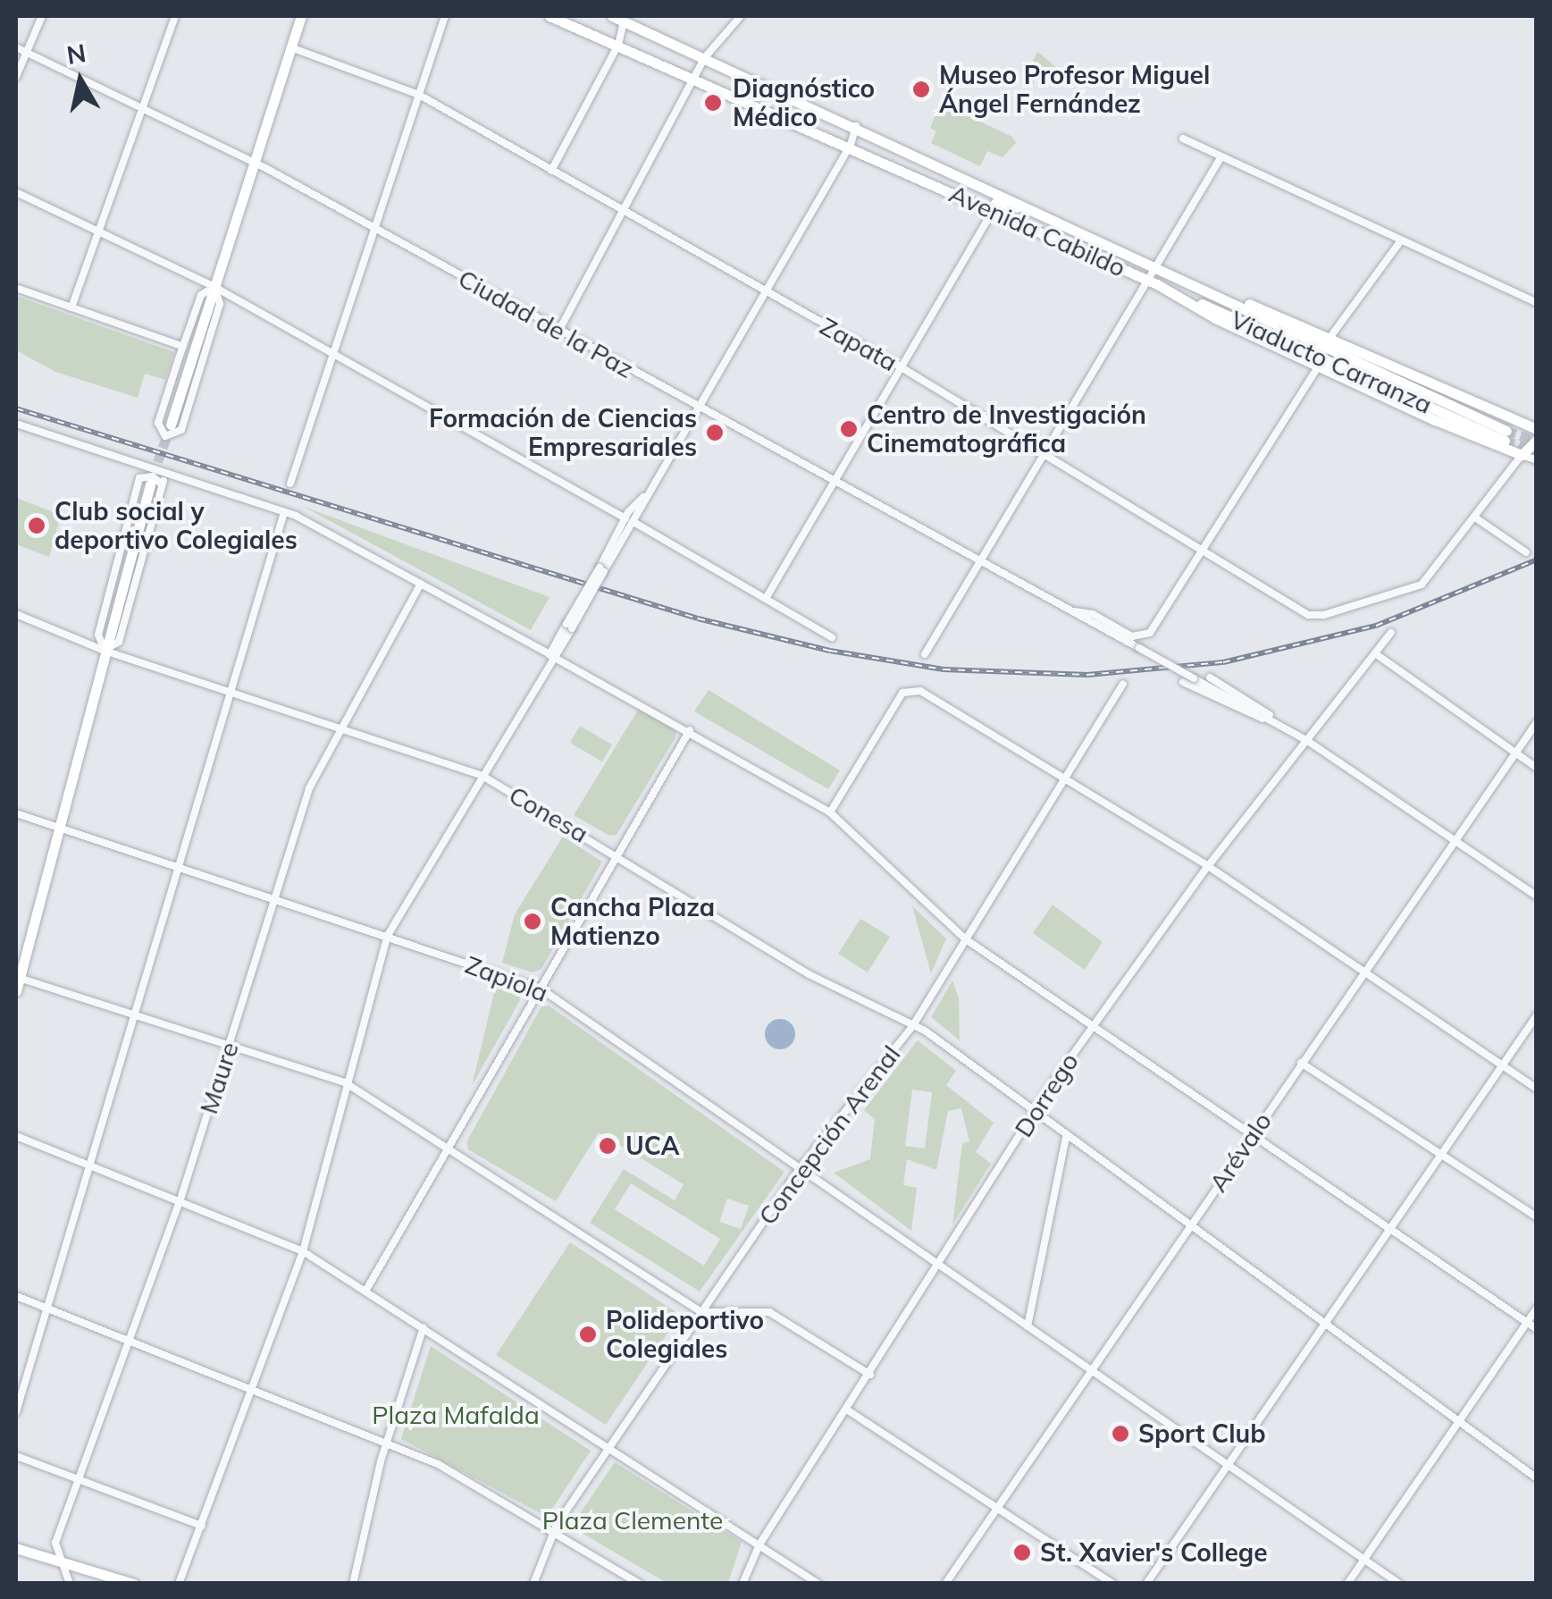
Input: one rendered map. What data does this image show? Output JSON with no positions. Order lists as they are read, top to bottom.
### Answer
{
  "streets": {
    "main road": ["Avenida Cabildo", "Viaducto Carranza"],
    "street": [
      "Ciudad de la Paz",
      "Zapata",
      "Conesa",
      "Zapiola",
      "Maure",
      "Dorrego",
      "Concepción Arenal",
      "Arévalo"
    ]
  },
  "crossings": [
    ["Avenida Cabildo", "Viaducto Carranza"],
    ["Ciudad de la Paz", "Zapata"],
    ["Ciudad de la Paz", "Dorrego"],
    ["Ciudad de la Paz", "Arévalo"],
    ["Conesa", "Maure"],
    ["Conesa", "Dorrego"],
    ["Conesa", "Concepción Arenal"],
    ["Conesa", "Arévalo"],
    ["Zapiola", "Maure"],
    ["Zapiola", "Dorrego"],
    ["Zapiola", "Concepción Arenal"],
    ["Zapiola", "Arévalo"]
  ],
  "parks": ["Plaza Mafalda", "Plaza Clemente"],
  "places": [
    "Museo Profesor Miguel Ángel Fernández",
    "Diagnóstico Médico",
    "Centro de Investigación Cinematográfica",
    "Formación de Ciencias Empresariales",
    "Club social y deportivo Colegiales",
    "Cancha Plaza Matienzo",
    "UCA",
    "Polideportivo Colegiales",
    "Sport Club",
    "St. Xavier's College"
  ],
  "north": "top"
}
